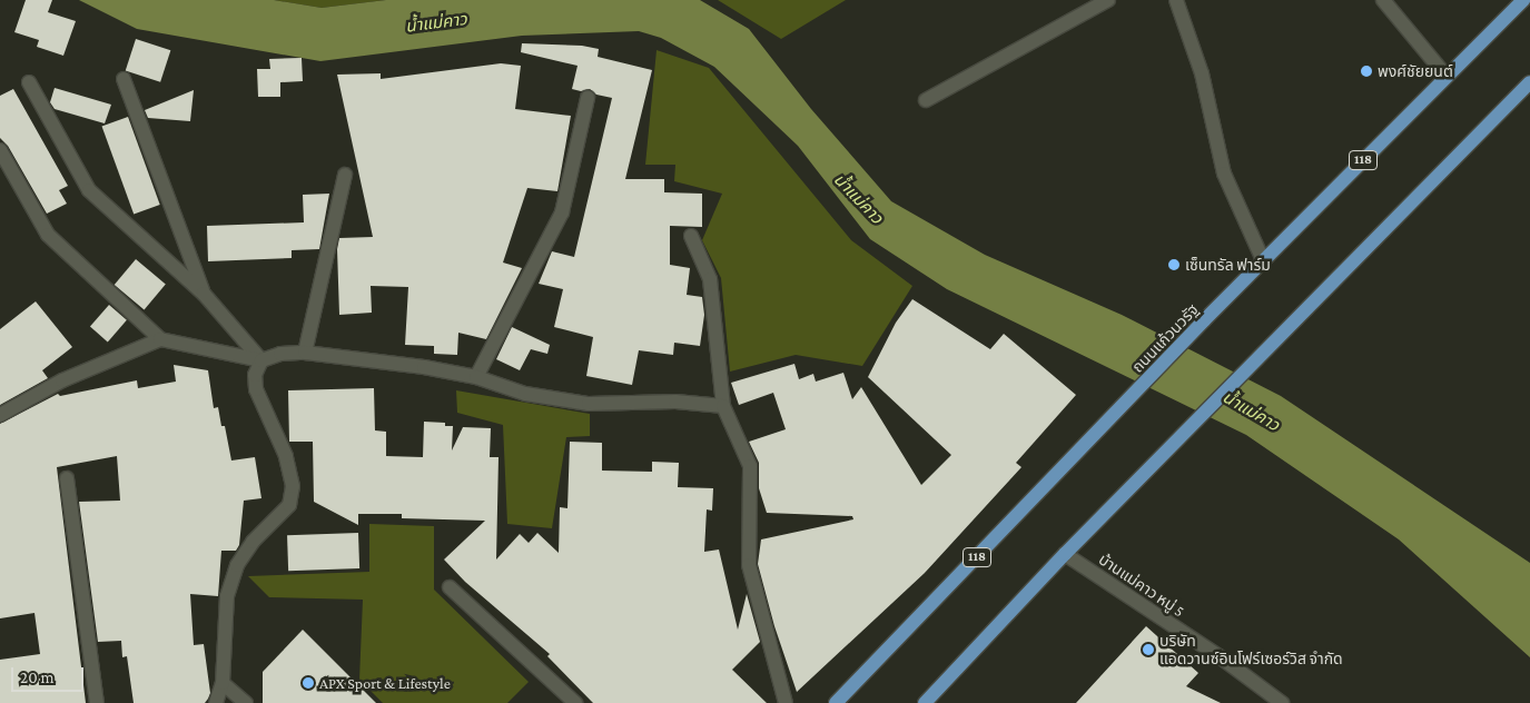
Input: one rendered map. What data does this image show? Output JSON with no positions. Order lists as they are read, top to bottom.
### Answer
{
  "streets": {
    "main road": ["118", "ถนนแก้วนวรัฐ"],
    "street": ["บ้านแม่คาว หมู่ 5"]
  },
  "water": ["น้ำแม่คาว"],
  "places": [
    "พงศ์ชัยยนต์",
    "เซ็นทรัล ฟาร์ม",
    "บริษัท แอดวานซ์อินโฟร์เซอร์วิส จำกัด",
    "APX Sport & Lifestyle"
  ],
  "scale_bar": "20 m"
}
